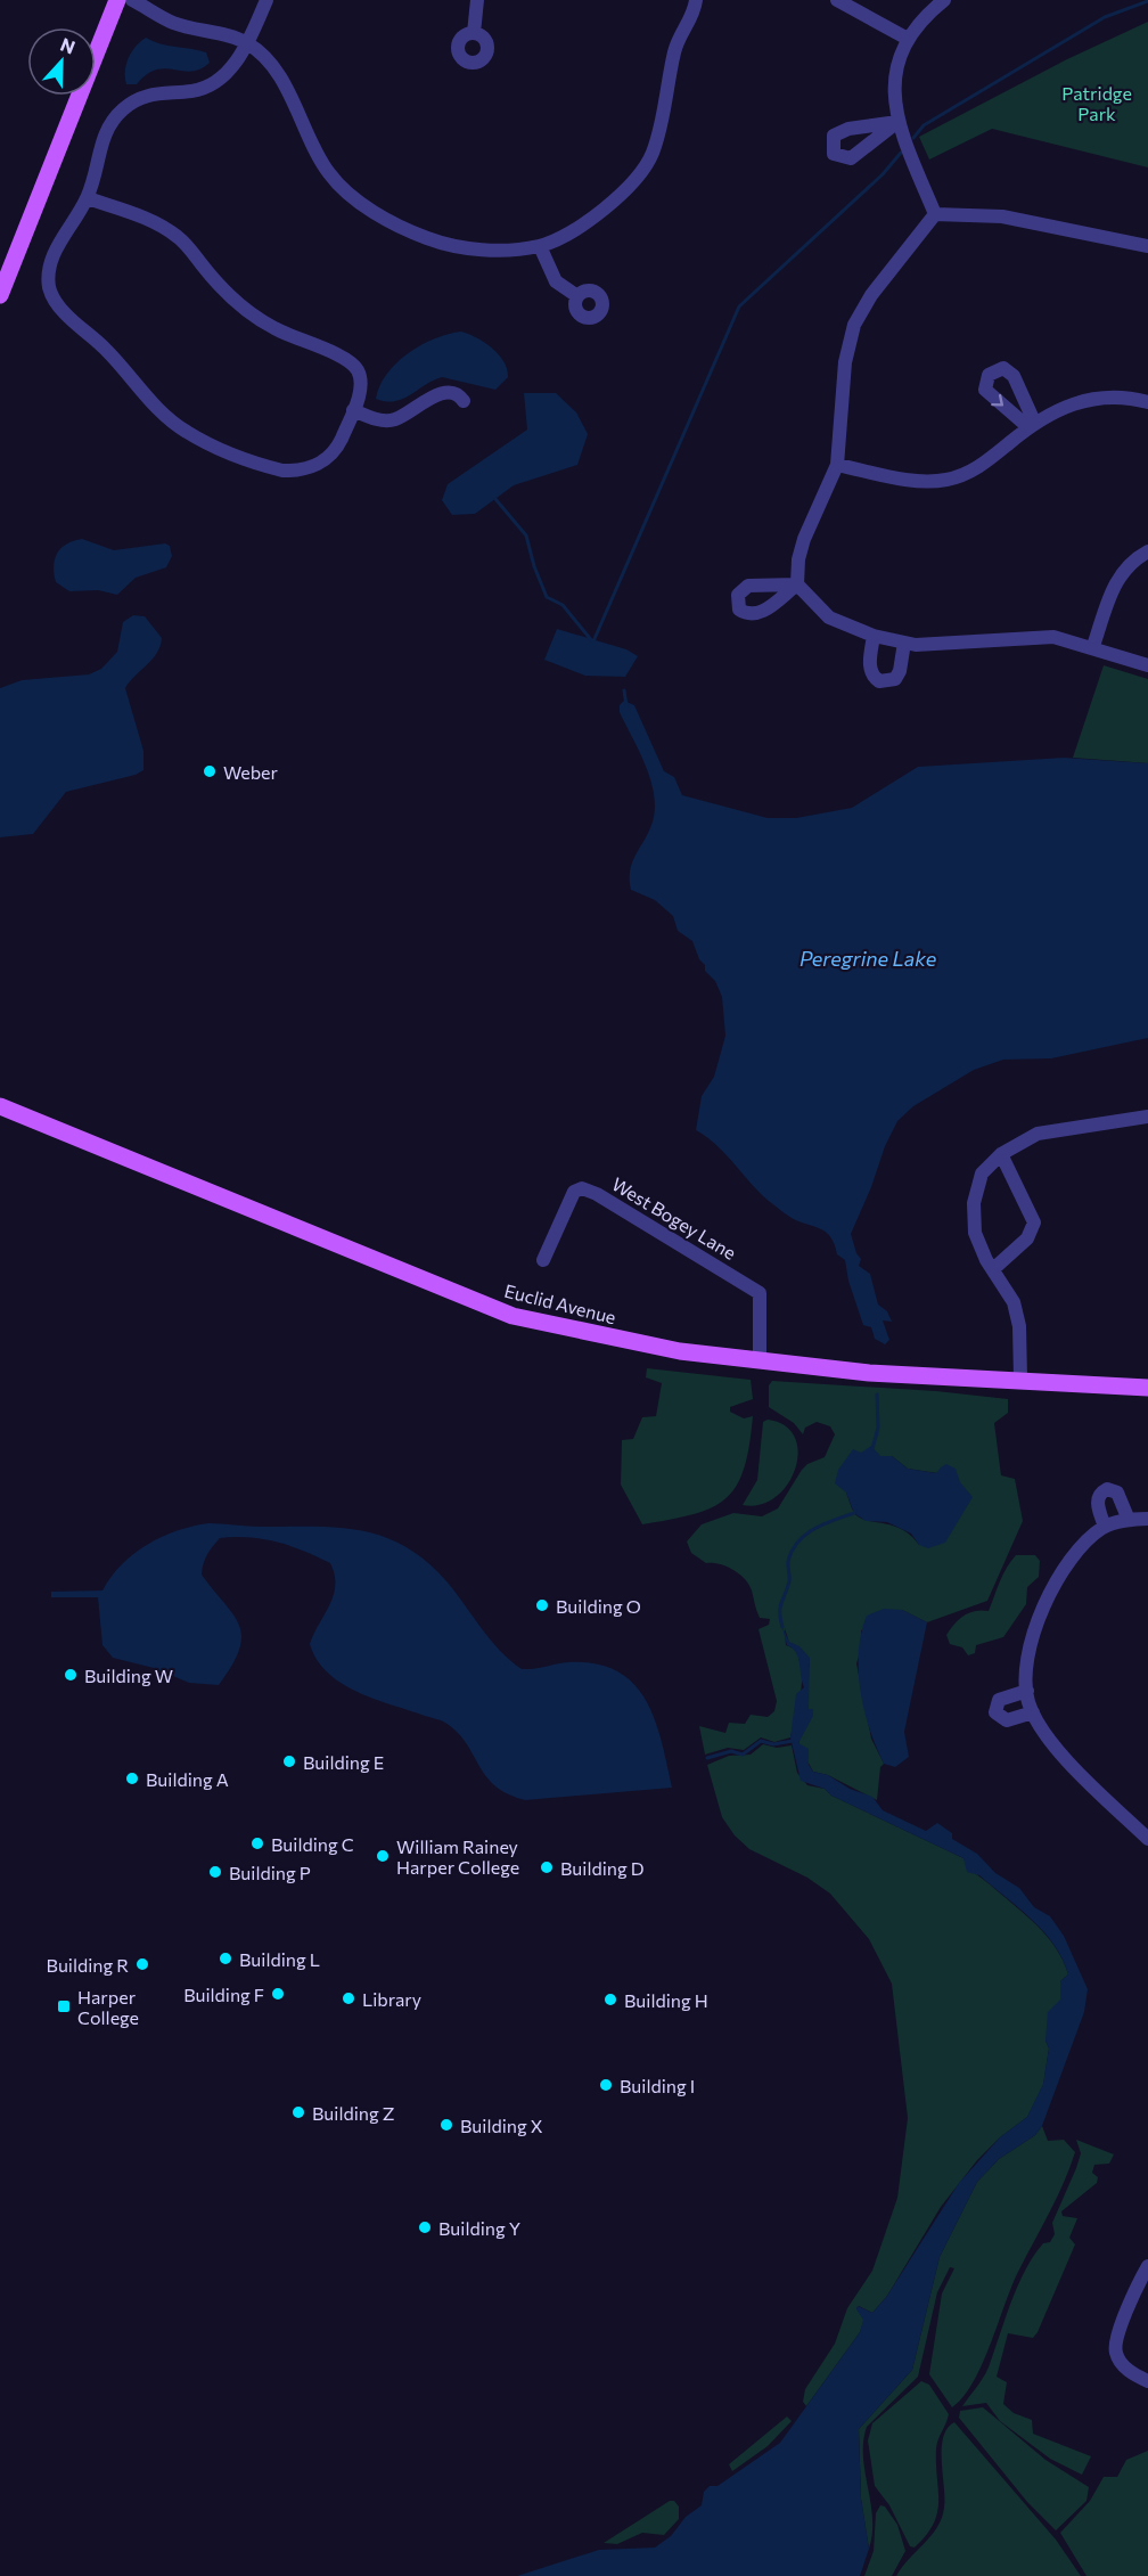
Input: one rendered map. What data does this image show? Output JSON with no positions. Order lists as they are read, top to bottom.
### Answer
{
  "streets": {
    "main road": ["Euclid Avenue"],
    "street": ["West Bogey Lane"]
  },
  "crossings": [
    ["West Bogey Lane", "Euclid Avenue"]
  ],
  "water": ["Peregrine Lake"],
  "parks": ["Patridge Park"],
  "places": {
    "other": [
      "Weber",
      "Building O",
      "Building W",
      "Building E",
      "Building A",
      "Building C",
      "William Rainey Harper College",
      "Building D",
      "Building P",
      "Building L",
      "Building R",
      "Building F",
      "Library",
      "Building H",
      "Building I",
      "Building Z",
      "Building X",
      "Building Y"
    ],
    "transit": ["Harper College"]
  },
  "north": "top"
}
